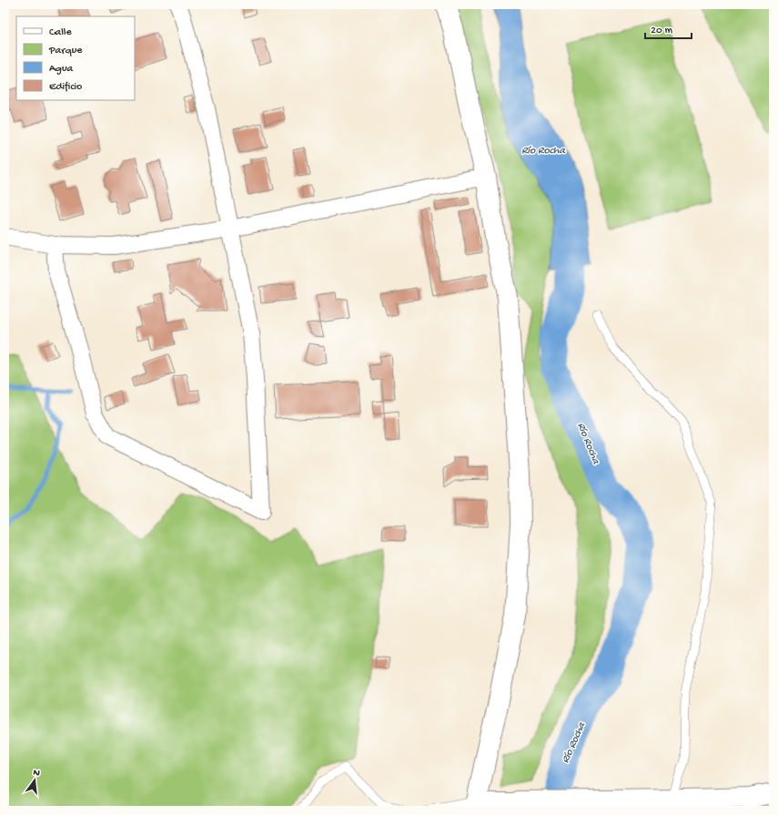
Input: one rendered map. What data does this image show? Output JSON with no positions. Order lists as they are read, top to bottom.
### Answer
{
  "water": ["Río Rocha"],
  "legend": [
    "Calle",
    "Parque",
    "Agua",
    "Edificio"
  ],
  "scale_bar": "20 m",
  "north": "top"
}
